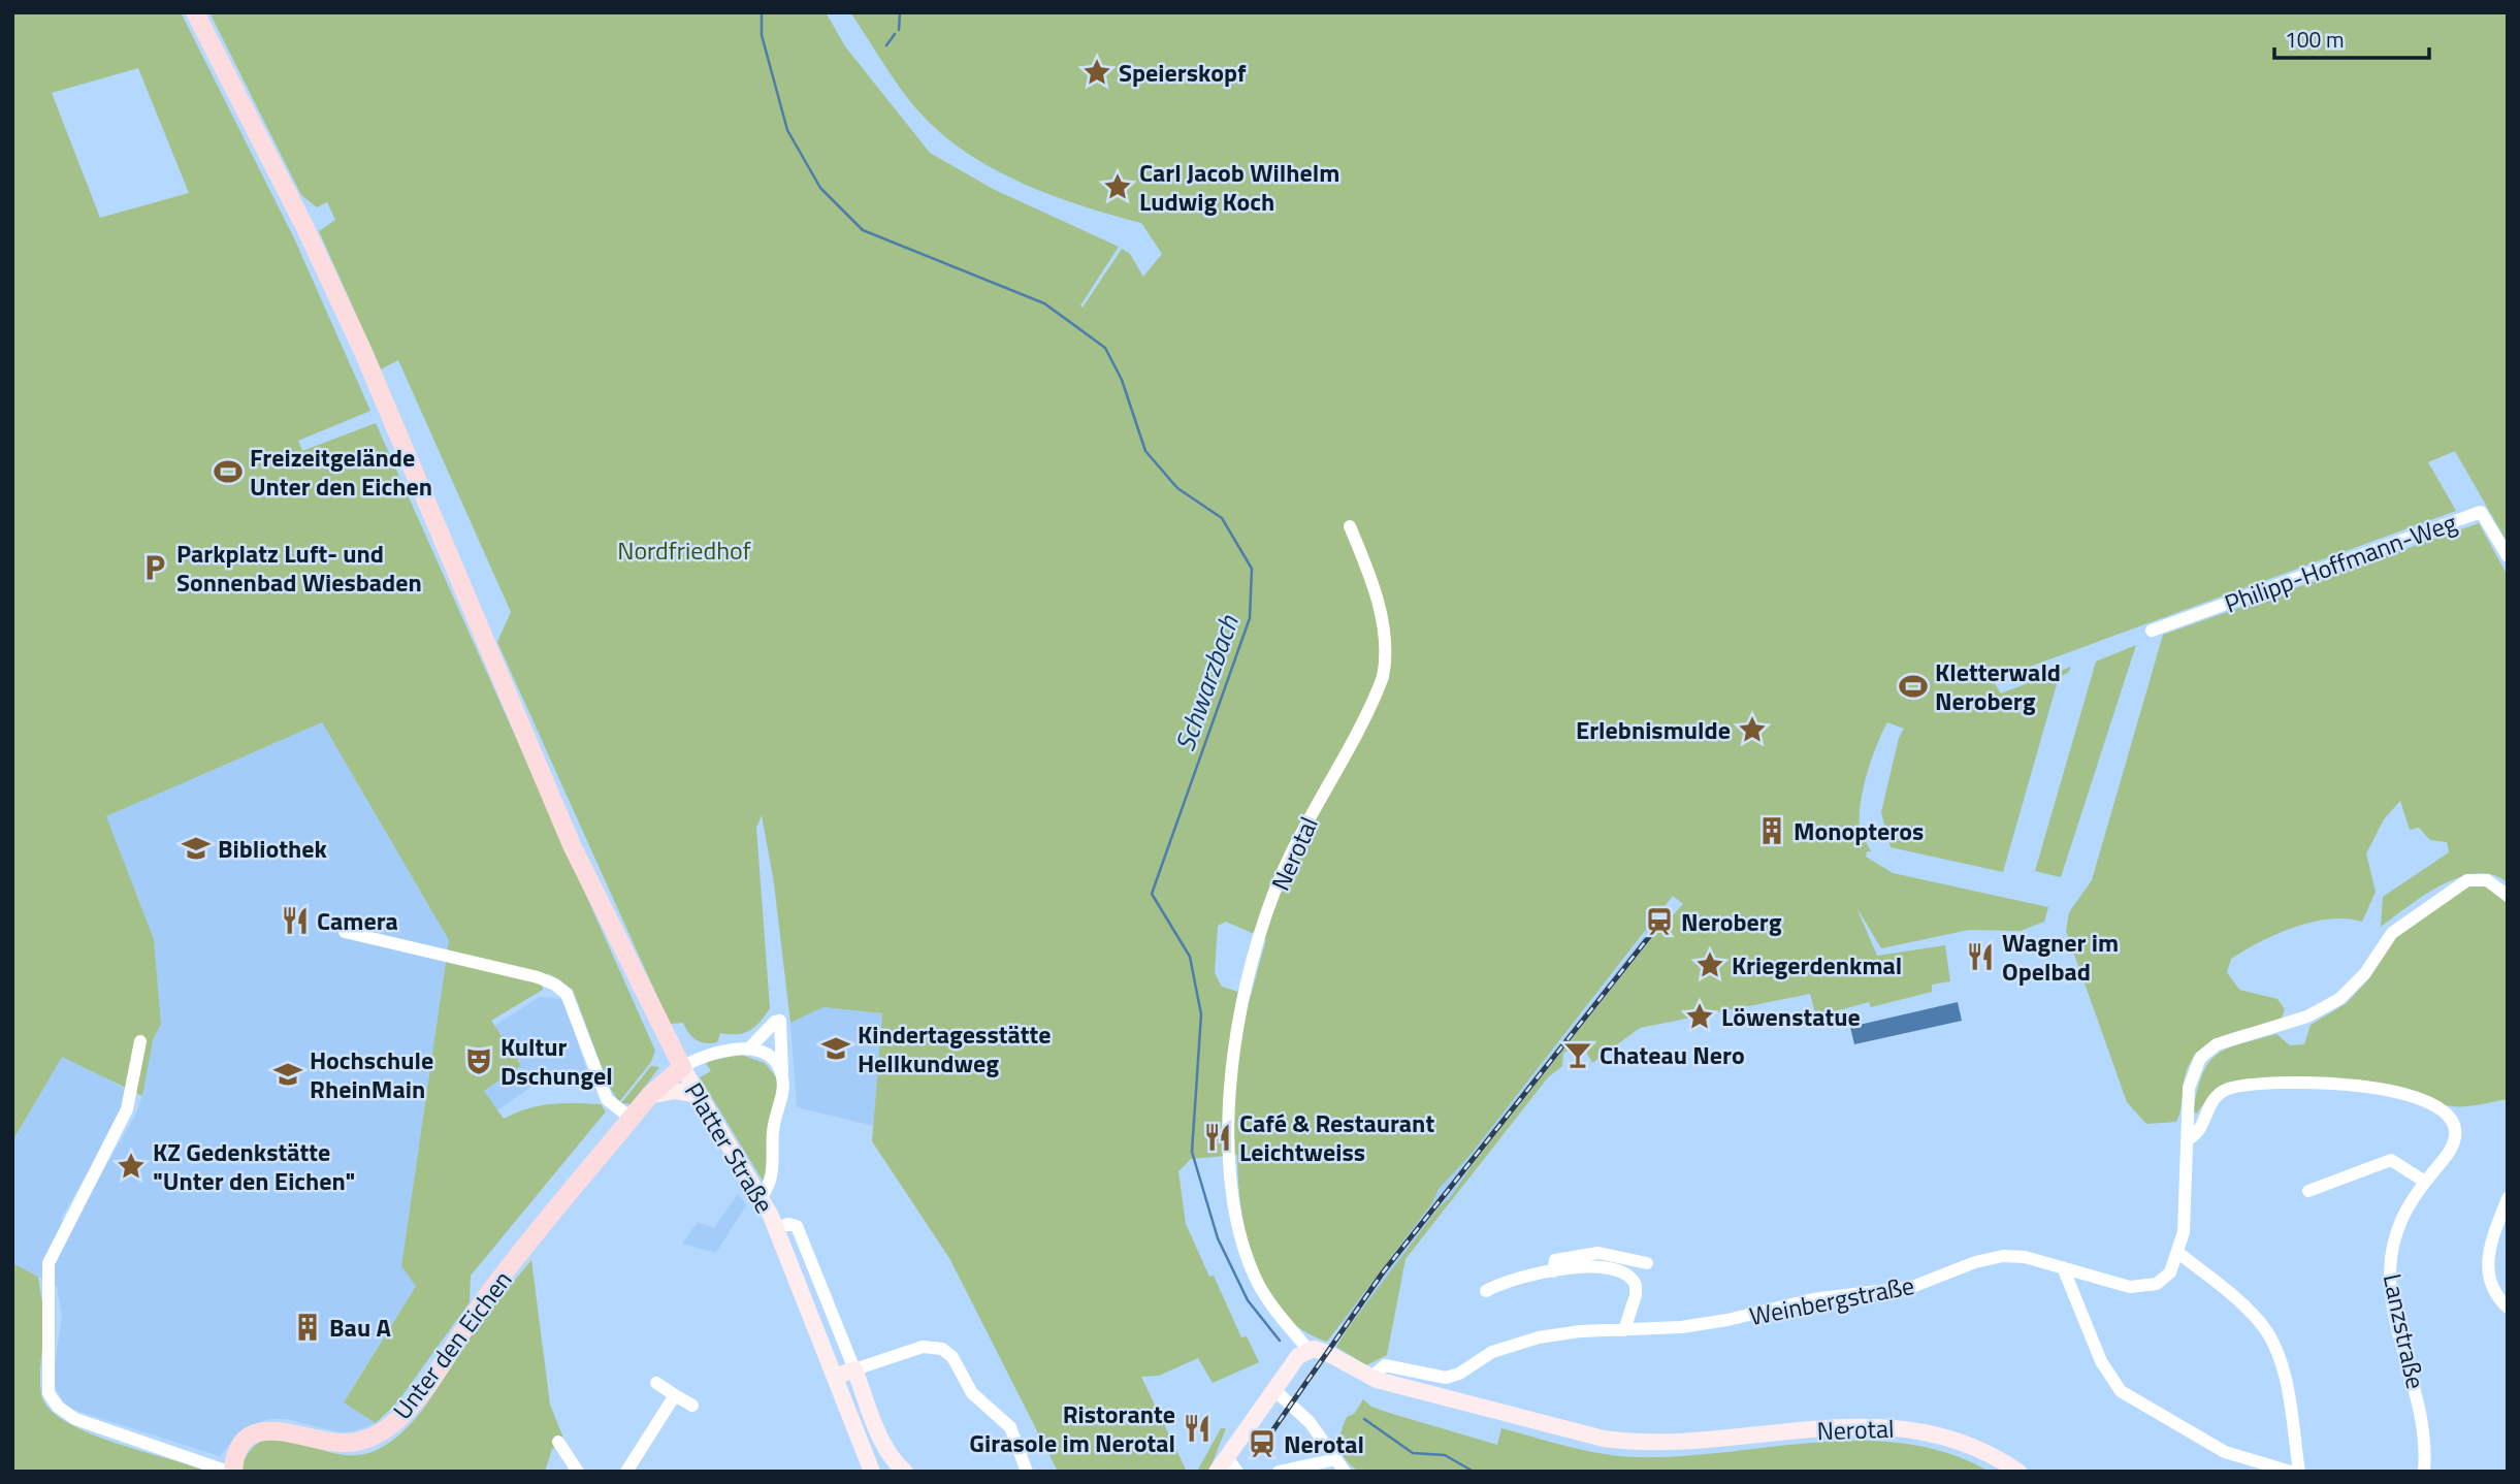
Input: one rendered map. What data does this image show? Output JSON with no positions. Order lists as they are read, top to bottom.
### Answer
{
  "streets": {
    "main road": ["Unter den Eichen"],
    "street": [
      "Philipp-Hoffmann-Weg",
      "Nerotal",
      "Platter Straße",
      "Weinbergstraße",
      "Lanzstraße"
    ]
  },
  "crossings": [
    ["Nerotal", "Weinbergstraße"],
    ["Platter Straße", "Unter den Eichen"]
  ],
  "water": ["Schwarzbach"],
  "parks": ["Nordfriedhof"],
  "places": {
    "place": [
      "Speierskopf",
      "Carl Jacob Wilhelm Ludwig Koch",
      "Erlebnismulde",
      "Kriegerdenkmal",
      "Löwenstatue",
      "KZ Gedenkstätte \"Unter den Eichen\""
    ],
    "sports": ["Freizeitgelände Unter den Eichen", "Kletterwald Neroberg"],
    "parking": ["Parkplatz Luft- und Sonnenbad Wiesbaden"],
    "building": ["Monopteros", "Bau A"],
    "school or university": ["Bibliothek", "Kindertagesstätte Hellkundweg", "Hochschule RheinMain"],
    "restaurant": [
      "Camera",
      "Wagner im Opelbad",
      "Café & Restaurant Leichtweiss",
      "Ristorante Girasole im Nerotal"
    ],
    "station": ["Neroberg", "Nerotal"],
    "bar": ["Chateau Nero"],
    "theatre": ["Kultur Dschungel"]
  },
  "scale_bar": "100 m"
}
